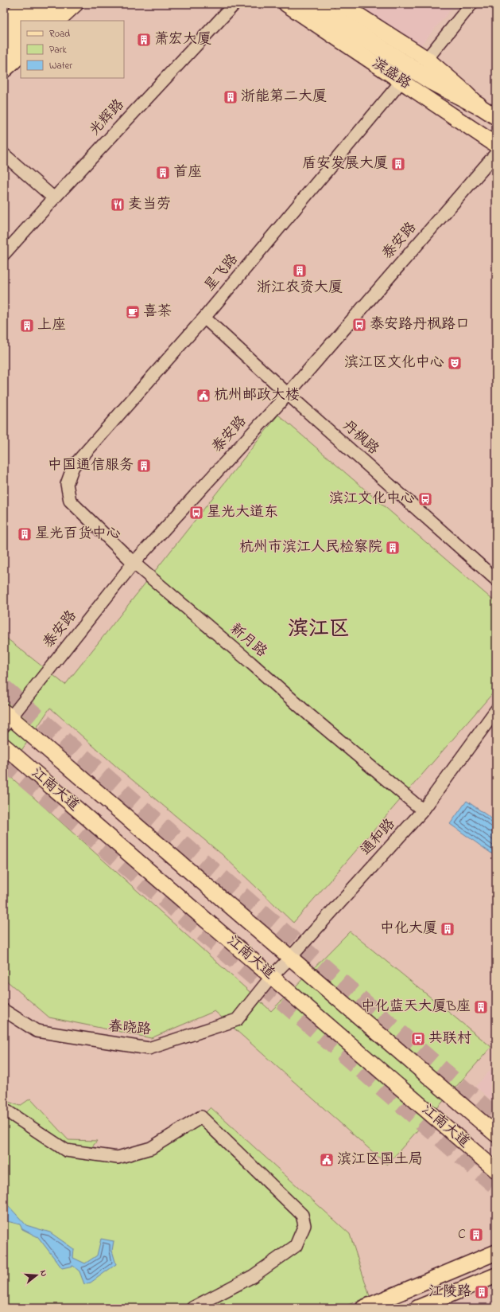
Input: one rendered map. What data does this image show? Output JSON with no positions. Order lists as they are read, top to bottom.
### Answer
{
  "streets": {
    "main road": ["滨盛路", "江南大道"],
    "street": [
      "光辉路",
      "泰安路",
      "星飞路",
      "丹枫路",
      "新月路",
      "通和路",
      "春晓路"
    ]
  },
  "crossings": [
    ["滨盛路", "星飞路"],
    ["泰安路", "丹枫路"],
    ["泰安路", "新月路"],
    ["泰安路", "江南大道"],
    ["星飞路", "丹枫路"],
    ["星飞路", "新月路"],
    ["新月路", "通和路"],
    ["江南大道", "通和路"],
    ["江南大道", "春晓路"],
    ["通和路", "春晓路"]
  ],
  "districts": ["滨江区"],
  "places": {
    "building": [
      "萧宏大厦",
      "浙能第二大厦",
      "盾安发展大厦",
      "首座",
      "浙江农资大厦",
      "上座",
      "中国通信服务",
      "星光百货中心",
      "杭州市滨江人民检察院",
      "中化大厦",
      "中化蓝天大厦B座",
      "C",
      "江陵路"
    ],
    "restaurant": ["麦当劳"],
    "cafe": ["喜茶"],
    "bus stop": [
      "泰安路丹枫路口",
      "滨江文化中心",
      "星光大道东",
      "共联村"
    ],
    "theatre": ["滨江区文化中心"],
    "public building": ["杭州邮政大楼", "滨江区国土局"]
  },
  "legend": ["Road", "Park", "Water"],
  "north": "right"
}
